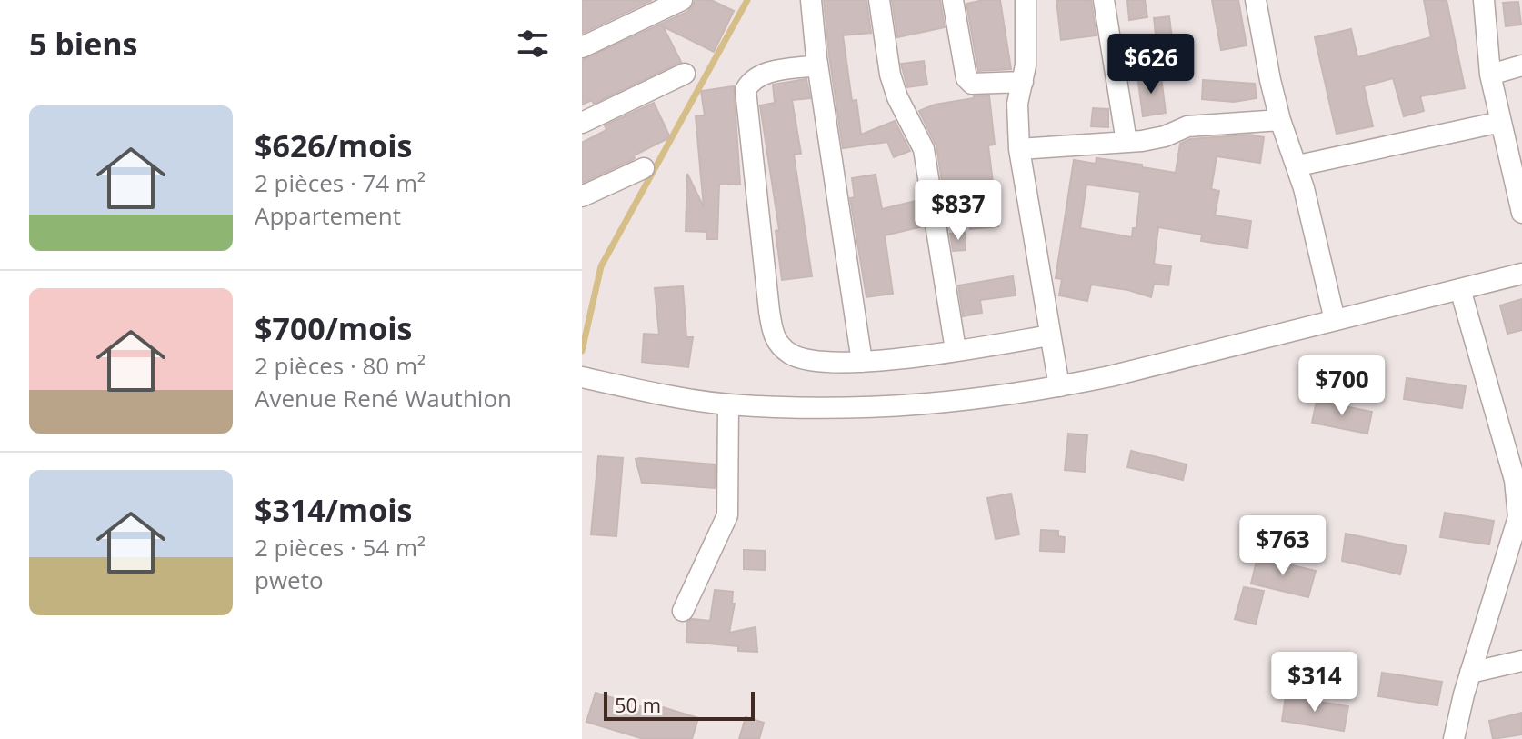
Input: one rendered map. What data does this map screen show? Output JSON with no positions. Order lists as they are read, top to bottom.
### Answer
{
  "scale_bar": "50 m",
  "page": {
    "heading": "5 biens",
    "price": [
      "$626",
      "$837",
      "$700",
      "$763",
      "$314"
    ],
    "list": [
      {
        "name": "$626/mois",
        "note": "2 pièces · 74 m² · Appartement"
      },
      {
        "name": "$700/mois",
        "note": "2 pièces · 80 m² · Avenue René Wauthion"
      },
      {
        "name": "$314/mois",
        "note": "2 pièces · 54 m² · pweto"
      }
    ],
    "scale": "50 m"
  }
}
